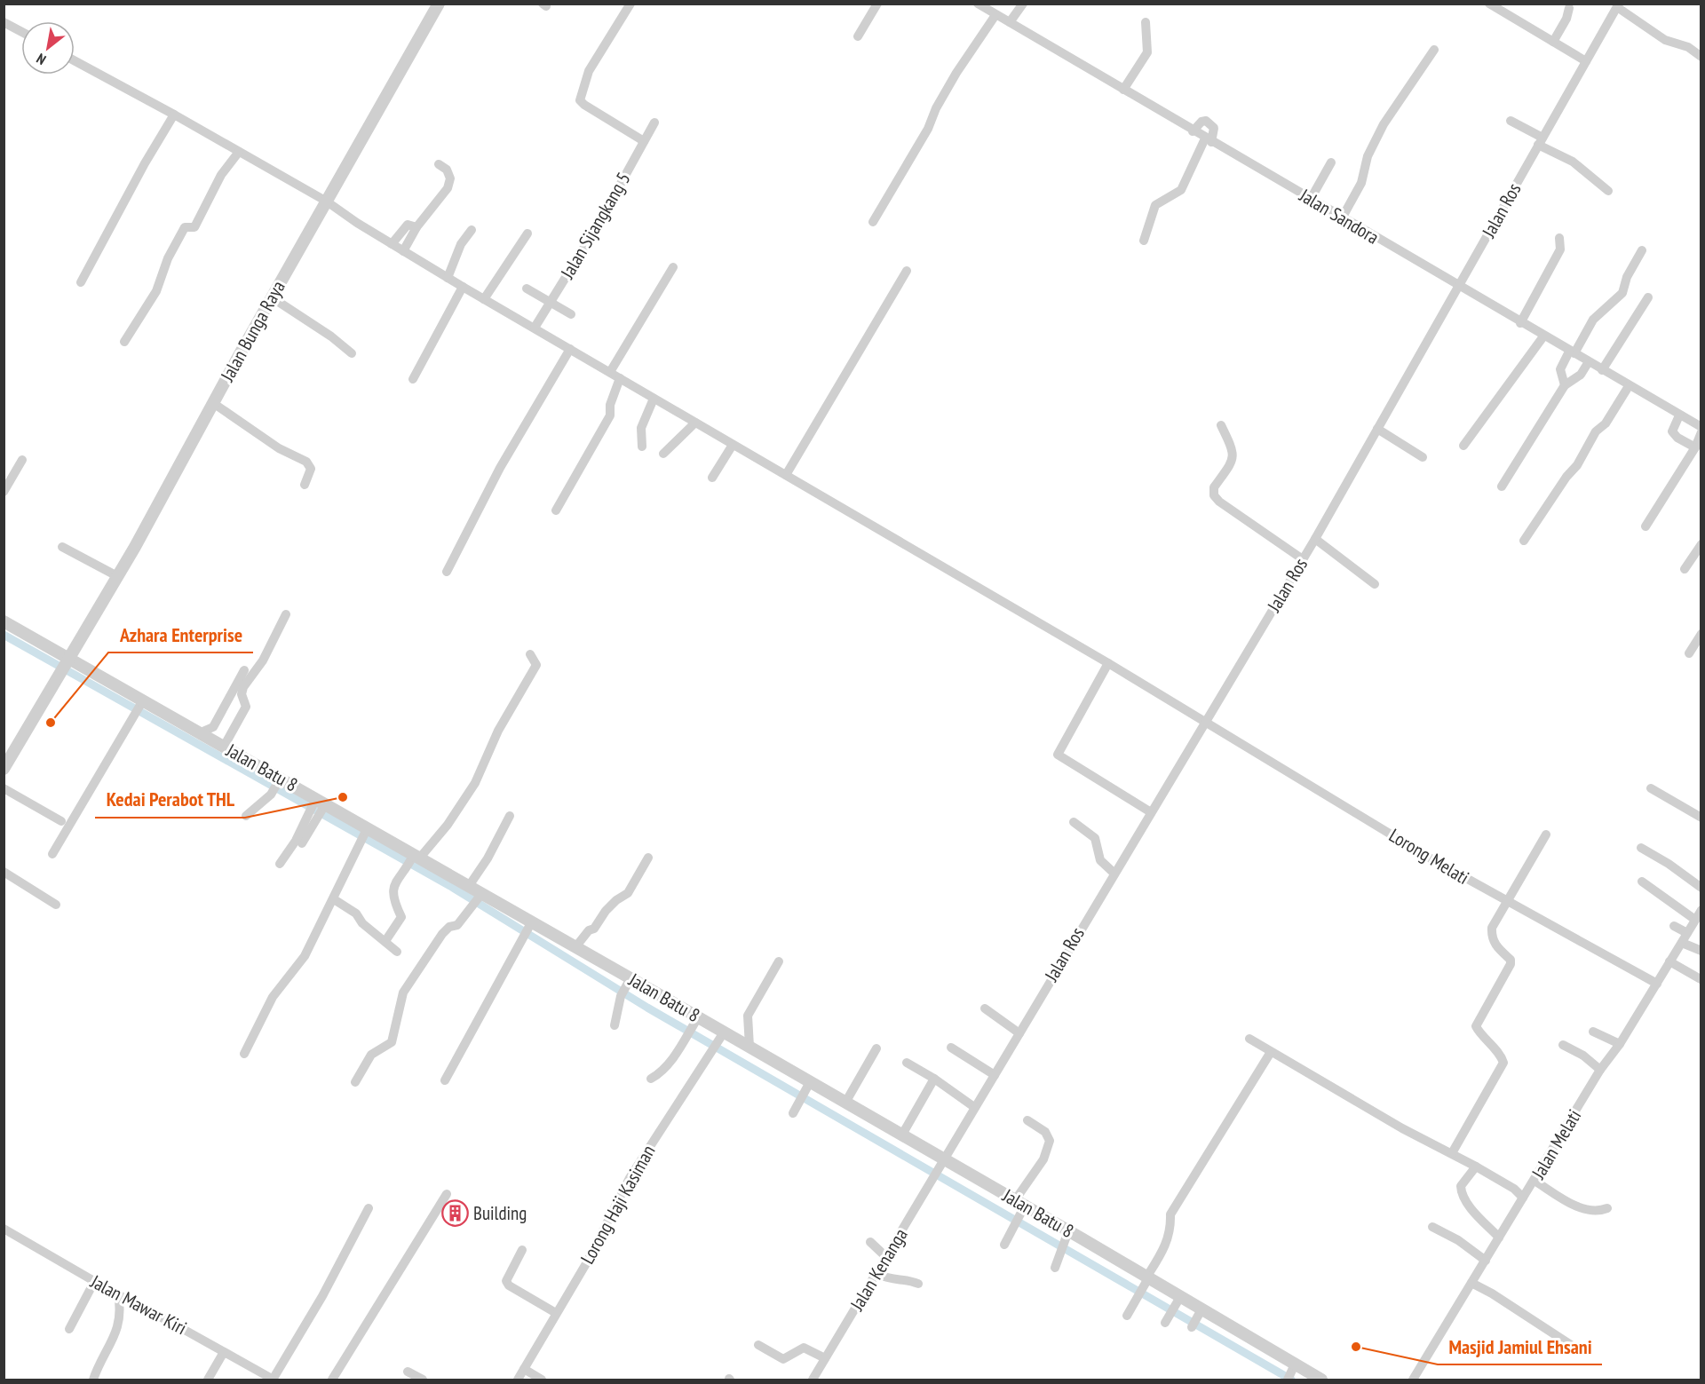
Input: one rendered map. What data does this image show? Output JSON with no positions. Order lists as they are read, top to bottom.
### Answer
{
  "streets": {
    "street": [
      "Jalan Ros",
      "Jalan Sandora",
      "Jalan Sijangkang 5",
      "Jalan Bunga Raya",
      "Jalan Batu 8",
      "Lorong Melati",
      "Jalan Melati",
      "Lorong Haji Kasiman",
      "Jalan Kenanga",
      "Jalan Mawar Kiri"
    ]
  },
  "crossings": [
    ["Jalan Ros", "Jalan Sandora"],
    ["Jalan Ros", "Jalan Batu 8"],
    ["Jalan Ros", "Lorong Melati"],
    ["Jalan Ros", "Jalan Kenanga"],
    ["Jalan Sijangkang 5", "Lorong Melati"],
    ["Jalan Bunga Raya", "Jalan Batu 8"],
    ["Jalan Bunga Raya", "Lorong Melati"],
    ["Jalan Batu 8", "Lorong Haji Kasiman"],
    ["Jalan Batu 8", "Jalan Kenanga"],
    ["Lorong Melati", "Jalan Melati"]
  ],
  "places": {
    "other": ["Azhara Enterprise", "Kedai Perabot THL", "Masjid Jamiul Ehsani"],
    "building": ["Building"]
  },
  "north": "bottom left"
}
